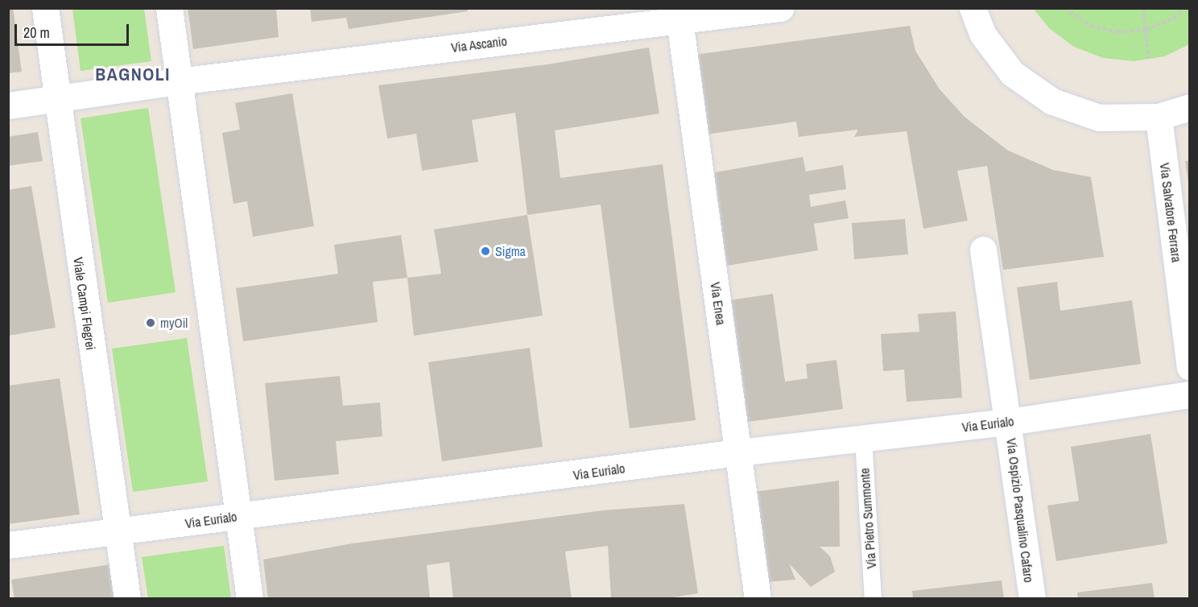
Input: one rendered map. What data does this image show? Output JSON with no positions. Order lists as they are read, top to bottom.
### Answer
{
  "streets": {
    "street": [
      "Via Ascanio",
      "Via Salvatore Ferrara",
      "Viale Campi Flegrei",
      "Via Enea",
      "Via Eurialo",
      "Via Ospizio Pasqualino Cafaro"
    ],
    "lane": ["Via Pietro Summonte"]
  },
  "crossings": [
    ["Via Ascanio", "Viale Campi Flegrei"],
    ["Via Ascanio", "Via Enea"],
    ["Viale Campi Flegrei", "Via Eurialo"],
    ["Via Enea", "Via Eurialo"],
    ["Via Eurialo", "Via Ospizio Pasqualino Cafaro"],
    ["Via Eurialo", "Via Pietro Summonte"]
  ],
  "districts": ["BAGNOLI"],
  "places": ["Sigma", "myOil"],
  "scale_bar": "20 m"
}
